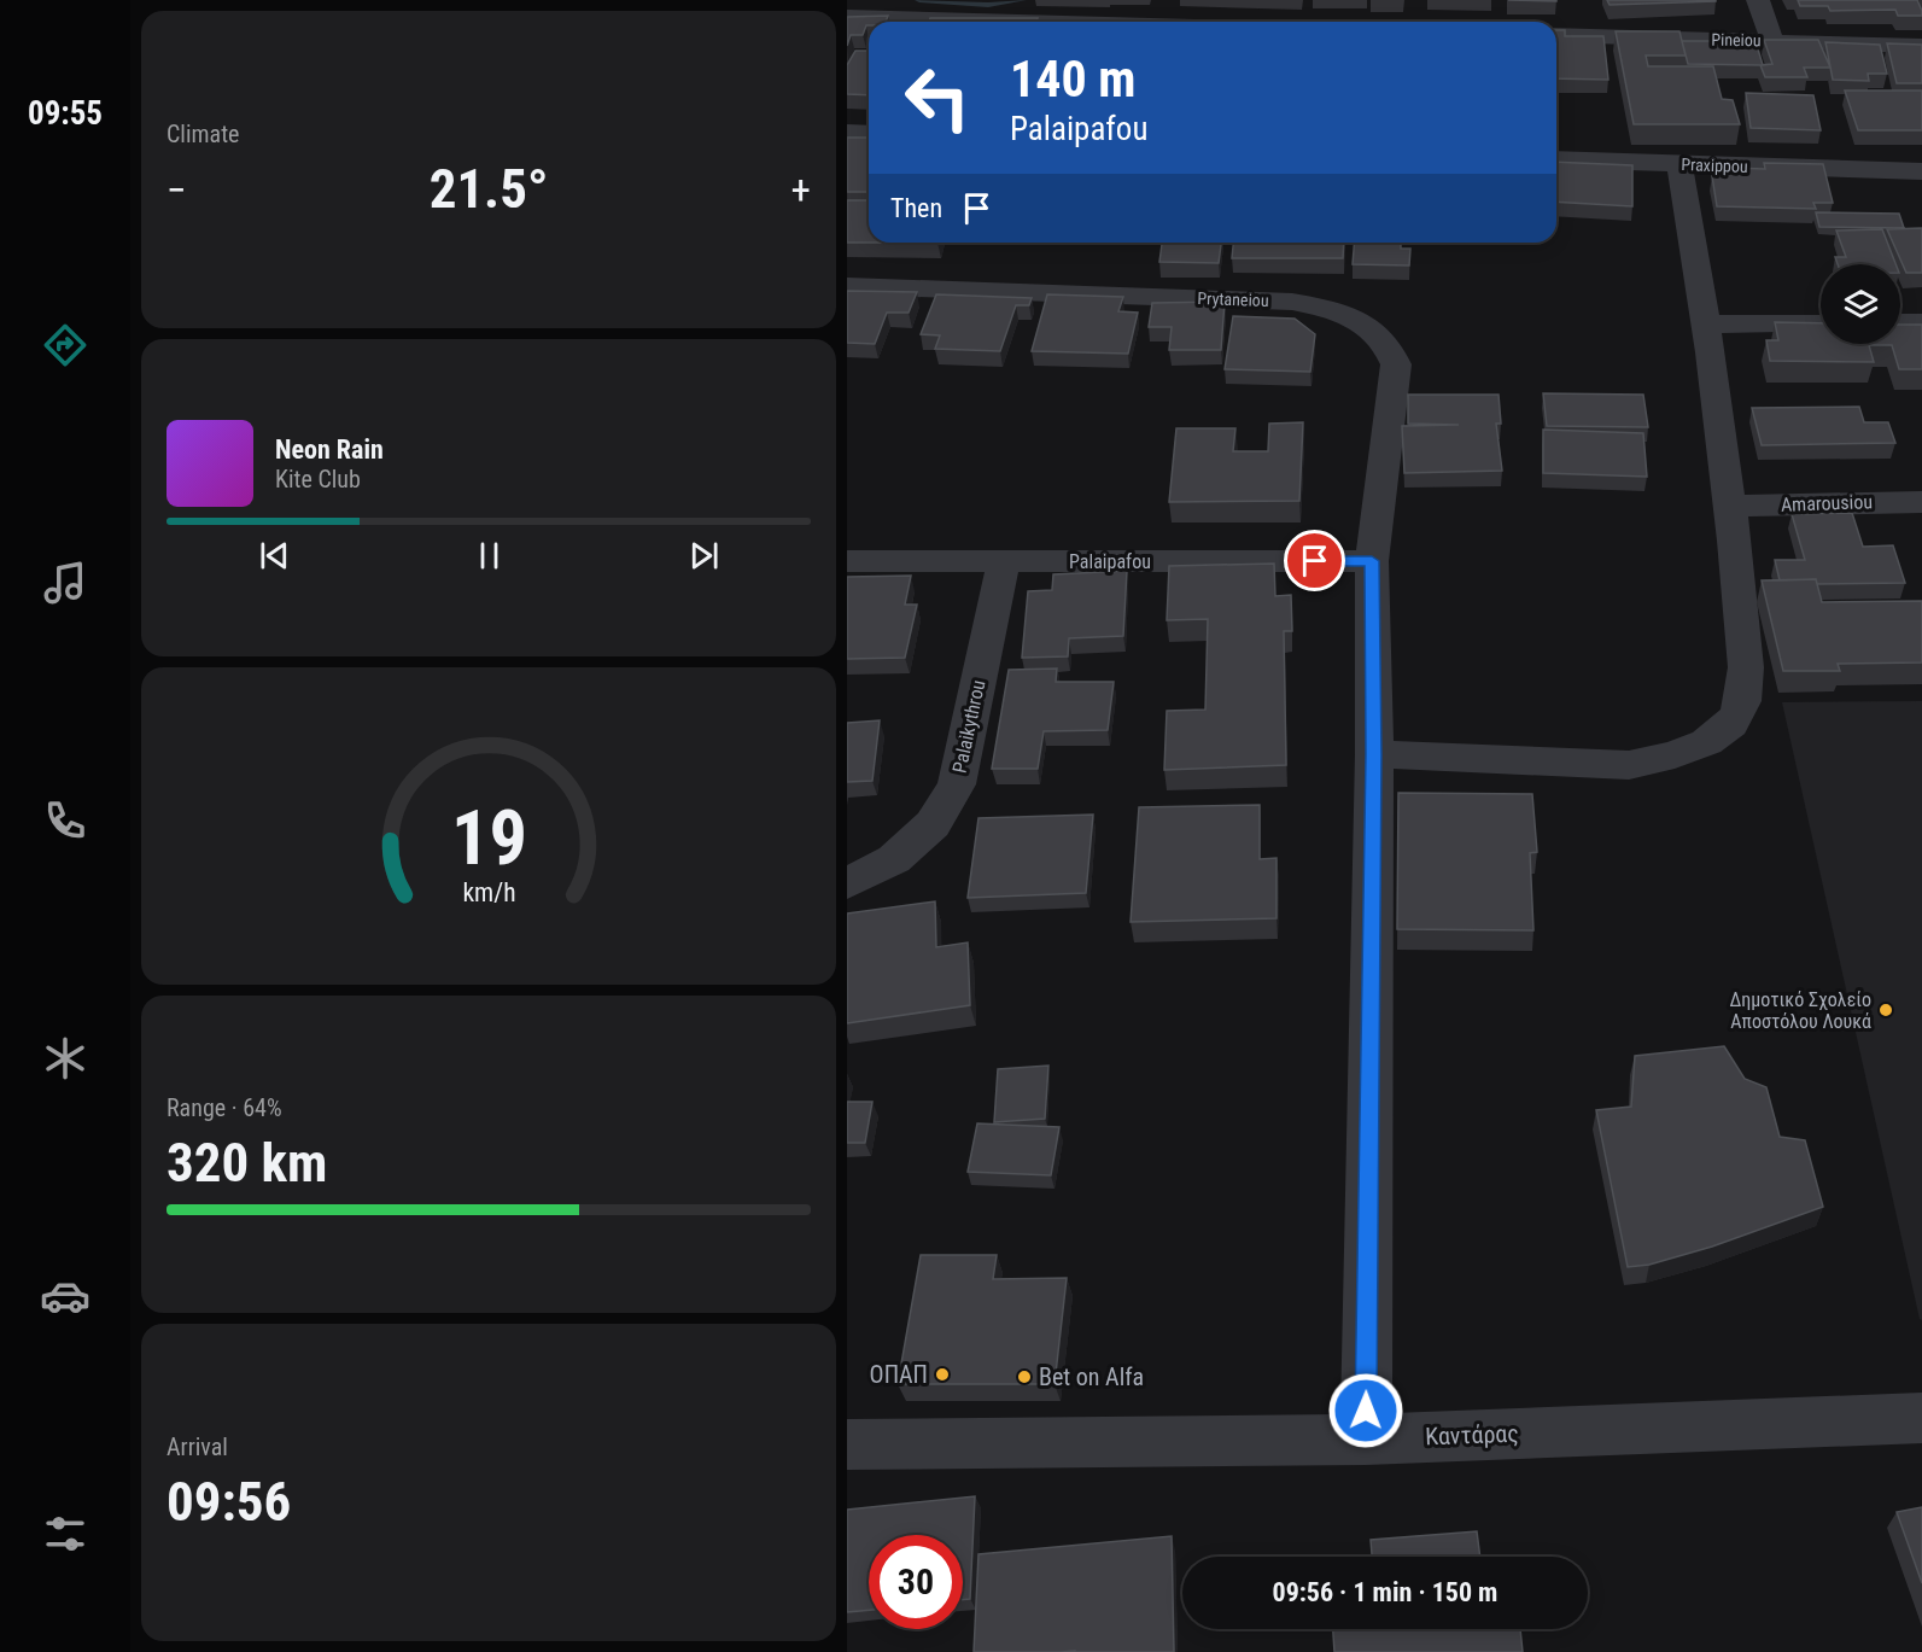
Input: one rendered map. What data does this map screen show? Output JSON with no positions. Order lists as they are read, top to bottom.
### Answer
{
  "streets": {
    "street": [
      "Pineiou",
      "Praxippou",
      "Prytaneiou",
      "Amarousiou",
      "Palaipafou",
      "Palaikythrou",
      "Καντάρας"
    ]
  },
  "crossings": [
    ["Prytaneiou", "Palaipafou"],
    ["Prytaneiou", "Καντάρας"],
    ["Palaipafou", "Palaikythrou"]
  ],
  "places": ["Δημοτικό Σχολείο Αποστόλου Λουκά", "ΟΠΑΠ", "Bet on Alfa"],
  "page": {
    "tabs": "09:55",
    "tile": [
      "Climate",
      ["Range · 64%", "320 km"],
      ["Arrival", "09:56"]
    ],
    "turn": ["140 m", "Palaipafou"],
    "heat": ["−", "21.5°", "+"],
    "then": "Then",
    "song": ["Neon Rain", "Kite Club"],
    "limit": "30",
    "trip": "09:56 · 1 min · 150 m",
    "gauge": ["19", "km/h"]
  }
}
